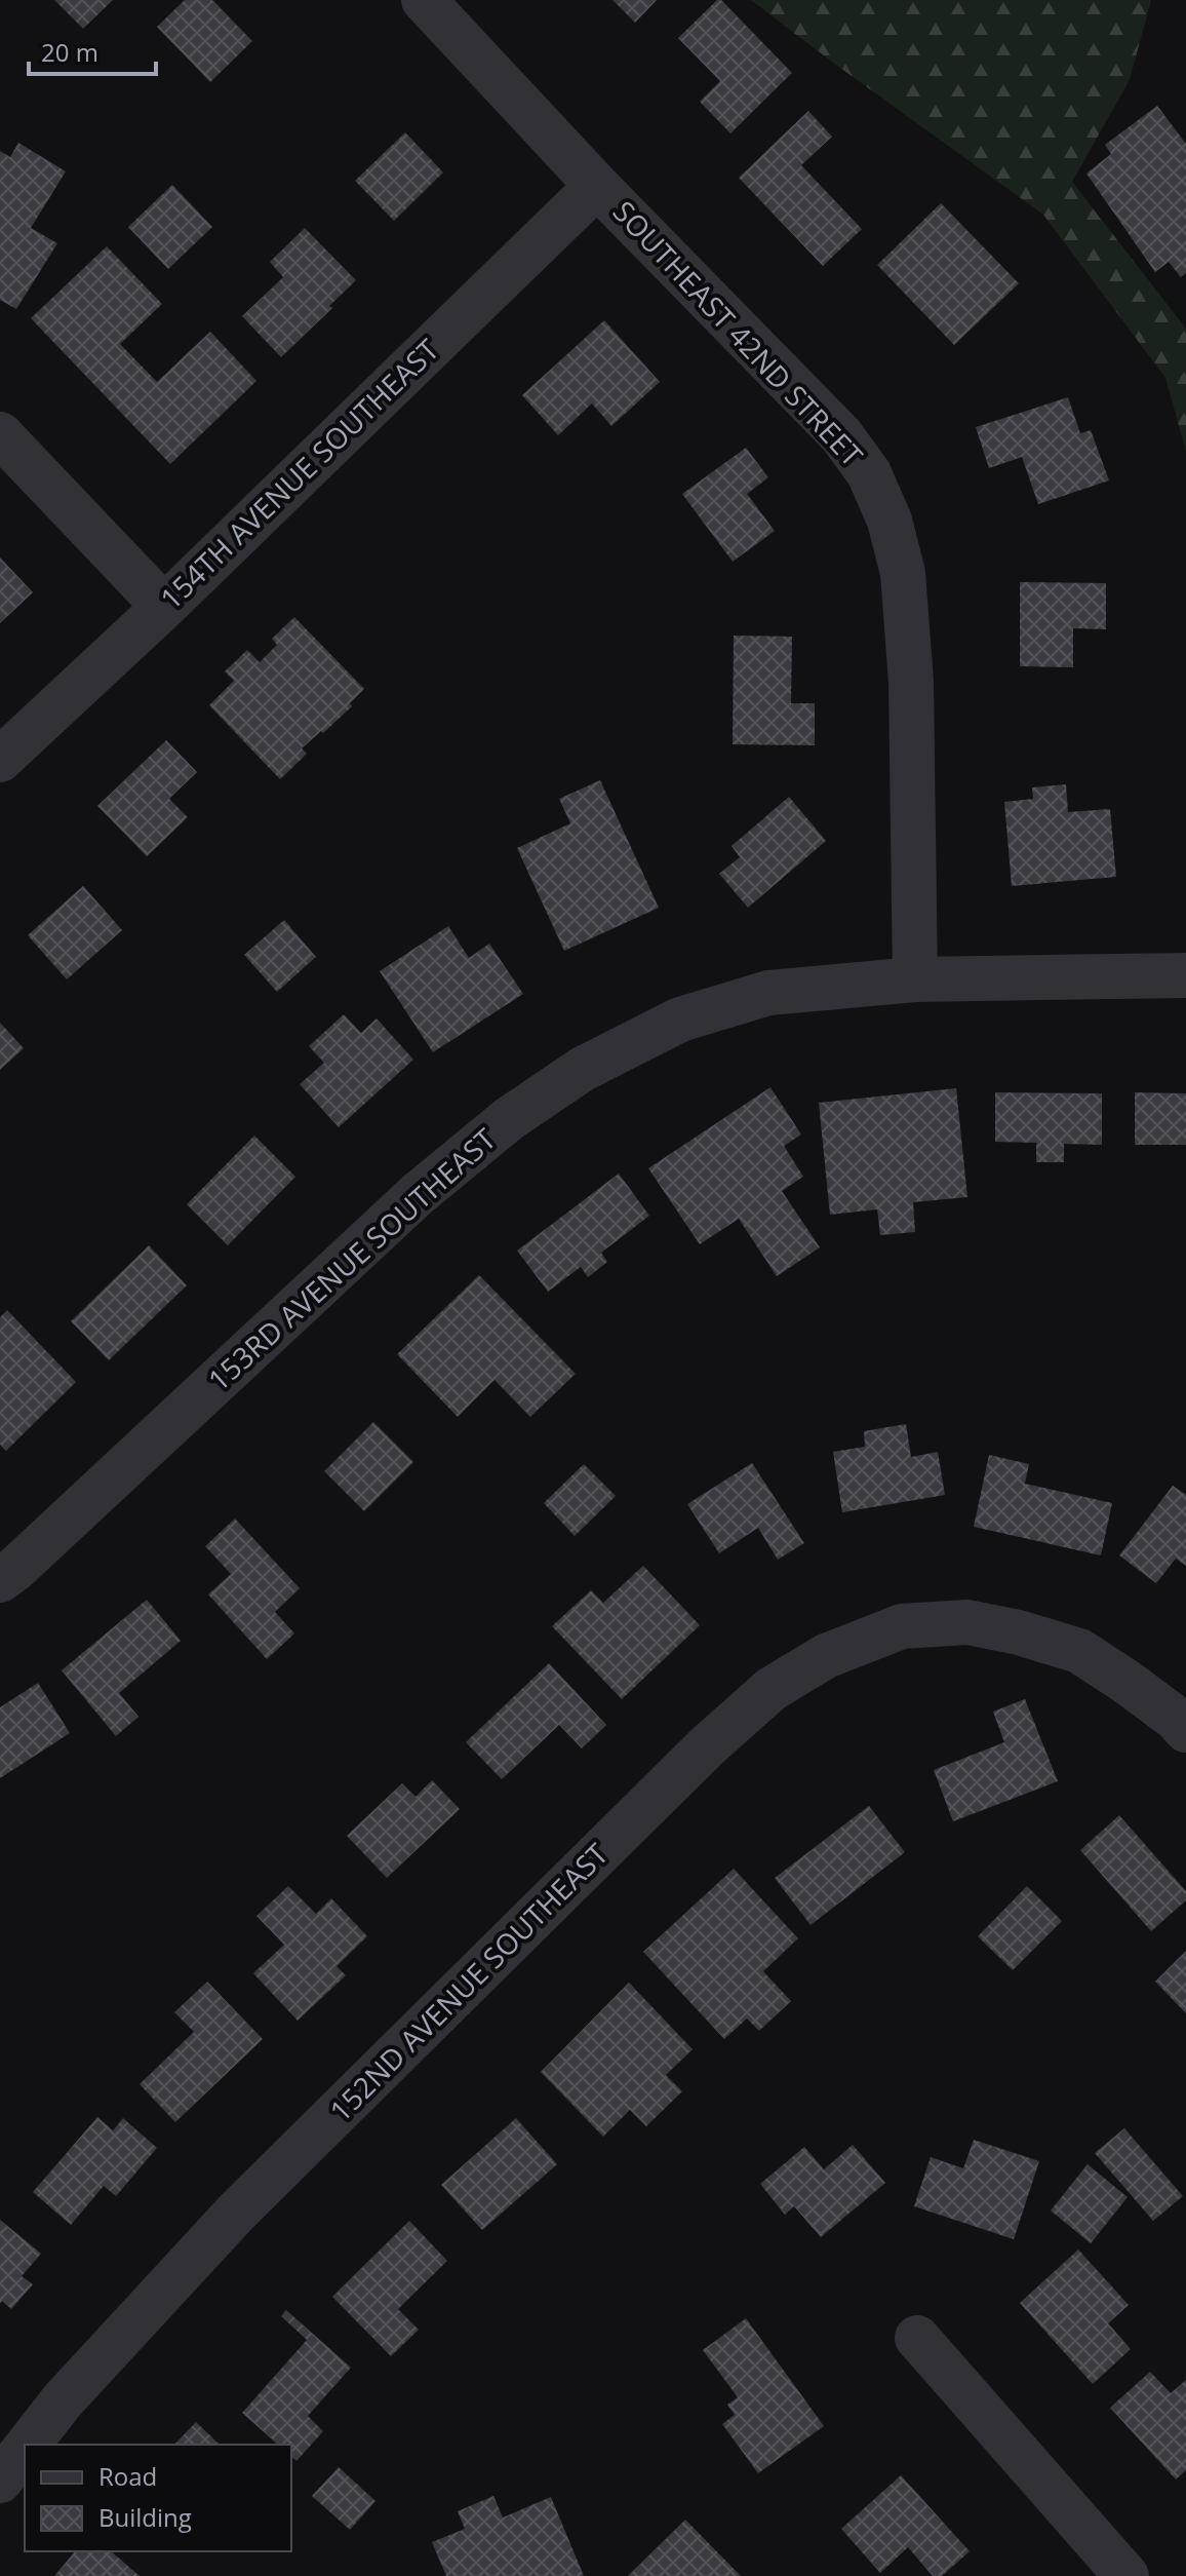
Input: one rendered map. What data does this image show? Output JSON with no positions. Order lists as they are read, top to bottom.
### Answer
{
  "streets": {
    "street": [
      "SOUTHEAST 42ND STREET",
      "154TH AVENUE SOUTHEAST",
      "153RD AVENUE SOUTHEAST",
      "152ND AVENUE SOUTHEAST"
    ]
  },
  "crossings": [
    ["SOUTHEAST 42ND STREET", "154TH AVENUE SOUTHEAST"],
    ["SOUTHEAST 42ND STREET", "153RD AVENUE SOUTHEAST"]
  ],
  "legend": ["Road", "Building"],
  "scale_bar": "20 m"
}
